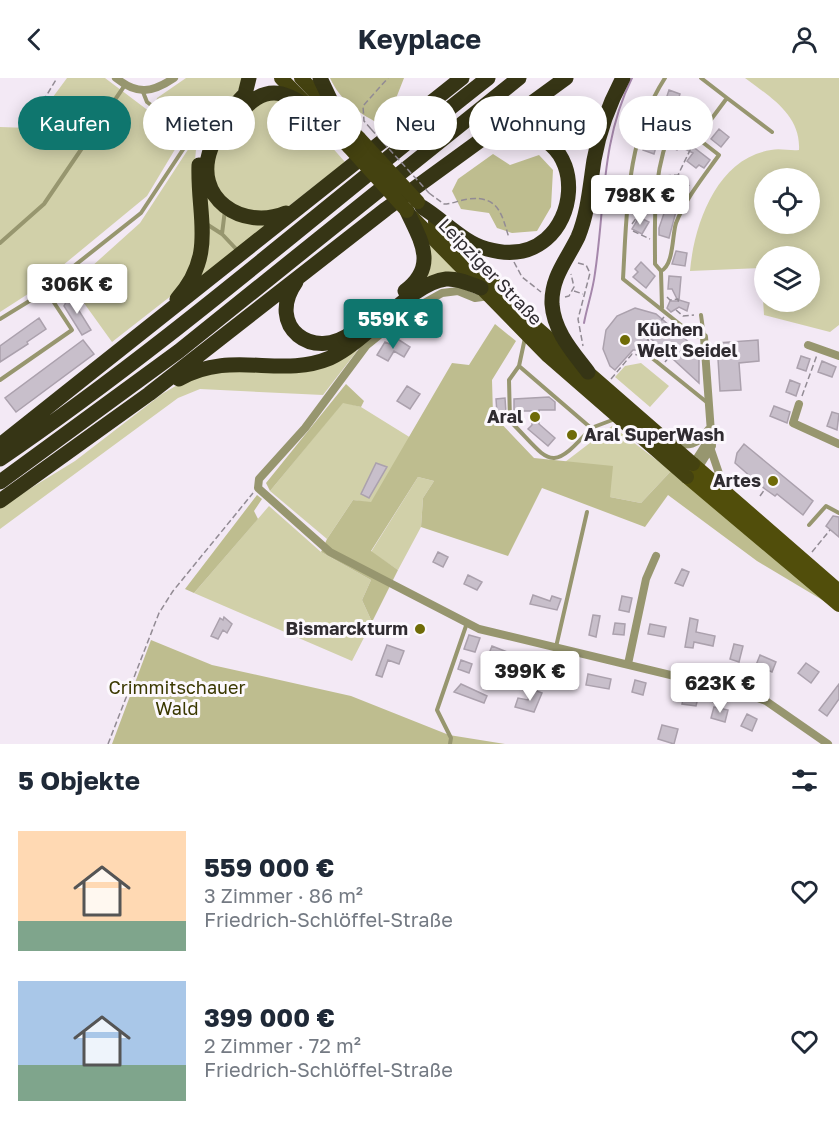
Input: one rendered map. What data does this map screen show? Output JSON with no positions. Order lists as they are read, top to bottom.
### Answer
{
  "streets": {
    "highway": ["Leipziger Straße"]
  },
  "parks": ["Crimmitschauer Wald"],
  "places": [
    "Küchen Welt Seidel",
    "Aral",
    "Aral SuperWash",
    "Artes",
    "Bismarckturm"
  ],
  "page": {
    "header": "Keyplace",
    "chip": [
      "Kaufen",
      "Mieten",
      "Filter",
      "Neu",
      "Wohnung",
      "Haus"
    ],
    "price": [
      "798K €",
      "306K €",
      "559K €",
      "399K €",
      "623K €"
    ],
    "heading": "5 Objekte",
    "list": [
      {
        "name": "559 000 €",
        "note": "3 Zimmer · 86 m² · Friedrich-Schlöffel-Straße"
      },
      {
        "name": "399 000 €",
        "note": "2 Zimmer · 72 m² · Friedrich-Schlöffel-Straße"
      }
    ]
  }
}
